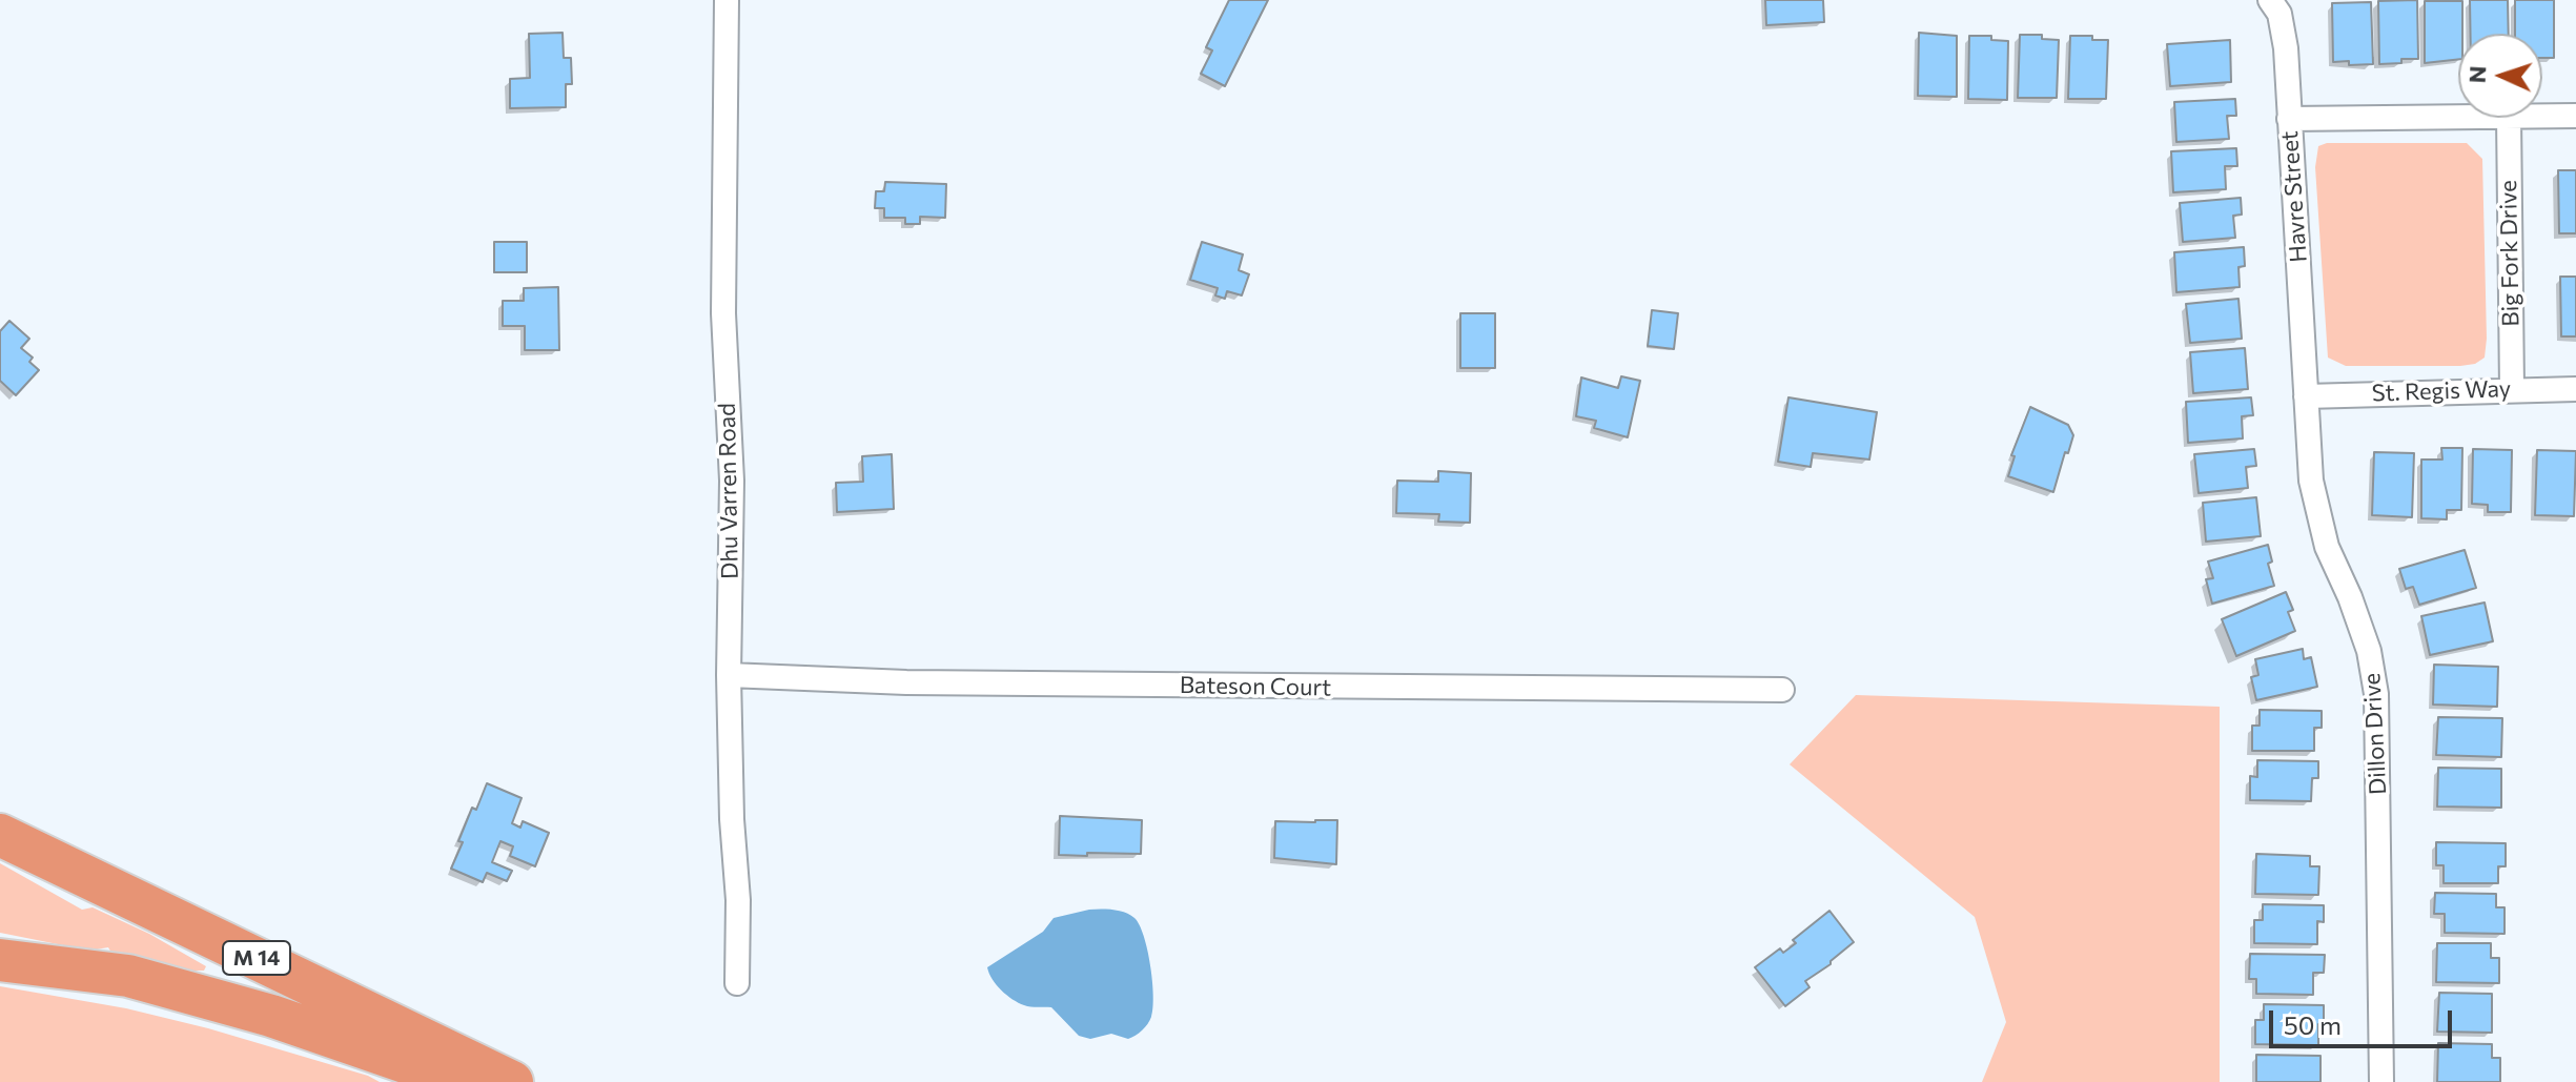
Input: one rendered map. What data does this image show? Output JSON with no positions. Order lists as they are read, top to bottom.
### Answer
{
  "streets": {
    "highway": ["M 14"],
    "street": [
      "Havre Street",
      "Big Fork Drive",
      "St. Regis Way",
      "Dhu Varren Road",
      "Bateson Court",
      "Dillon Drive"
    ]
  },
  "crossings": [
    ["Havre Street", "St. Regis Way"],
    ["Havre Street", "Dillon Drive"],
    ["Big Fork Drive", "St. Regis Way"],
    ["St. Regis Way", "Dillon Drive"],
    ["Dhu Varren Road", "Bateson Court"]
  ],
  "scale_bar": "50 m",
  "north": "left"
}
